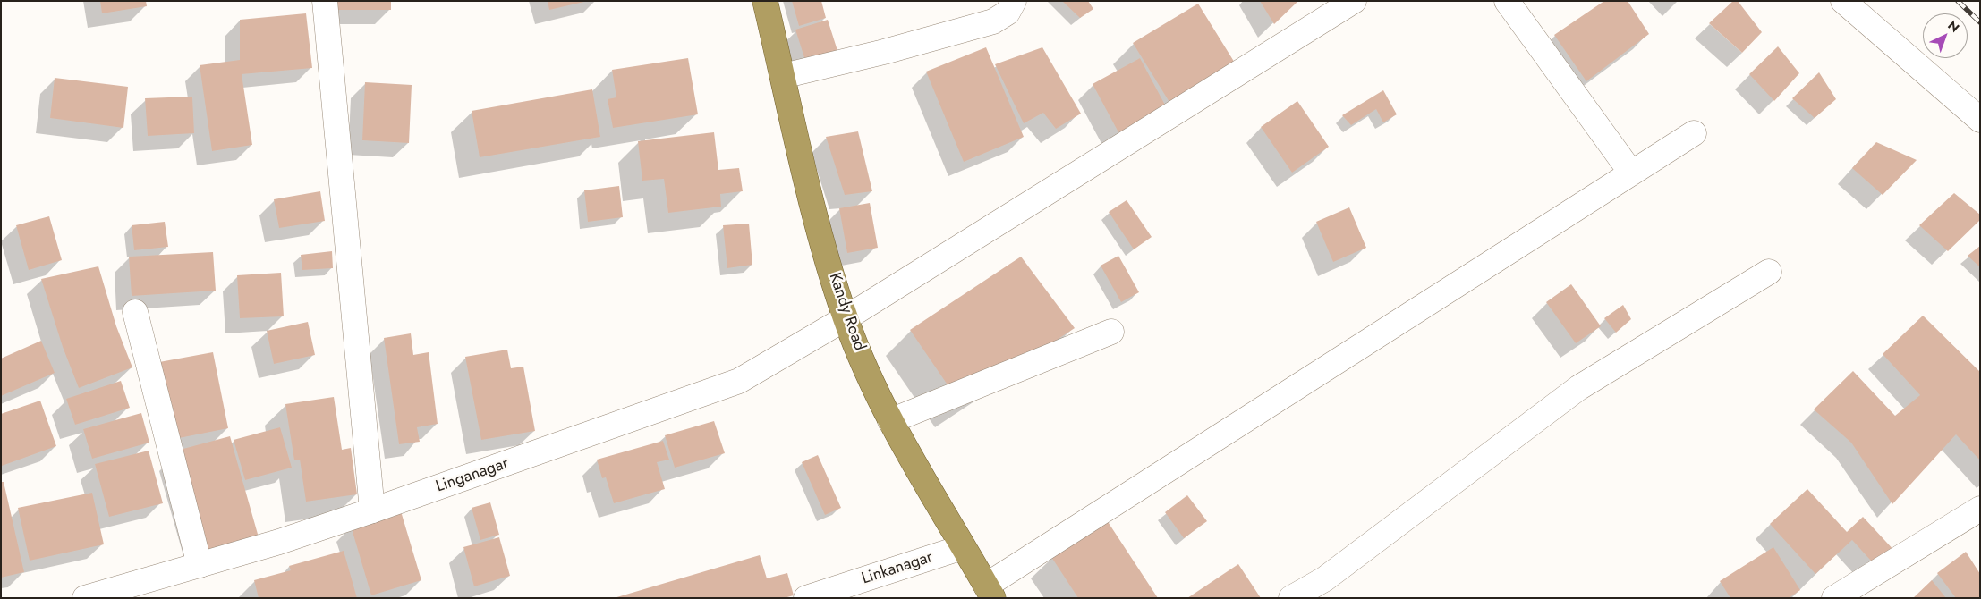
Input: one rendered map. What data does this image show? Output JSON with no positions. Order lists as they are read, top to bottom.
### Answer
{
  "streets": {
    "highway": ["Kandy Road"],
    "street": ["Linganagar", "Linkanagar"]
  },
  "crossings": [
    ["Kandy Road", "Linganagar"],
    ["Kandy Road", "Linkanagar"]
  ],
  "north": "top right"
}
